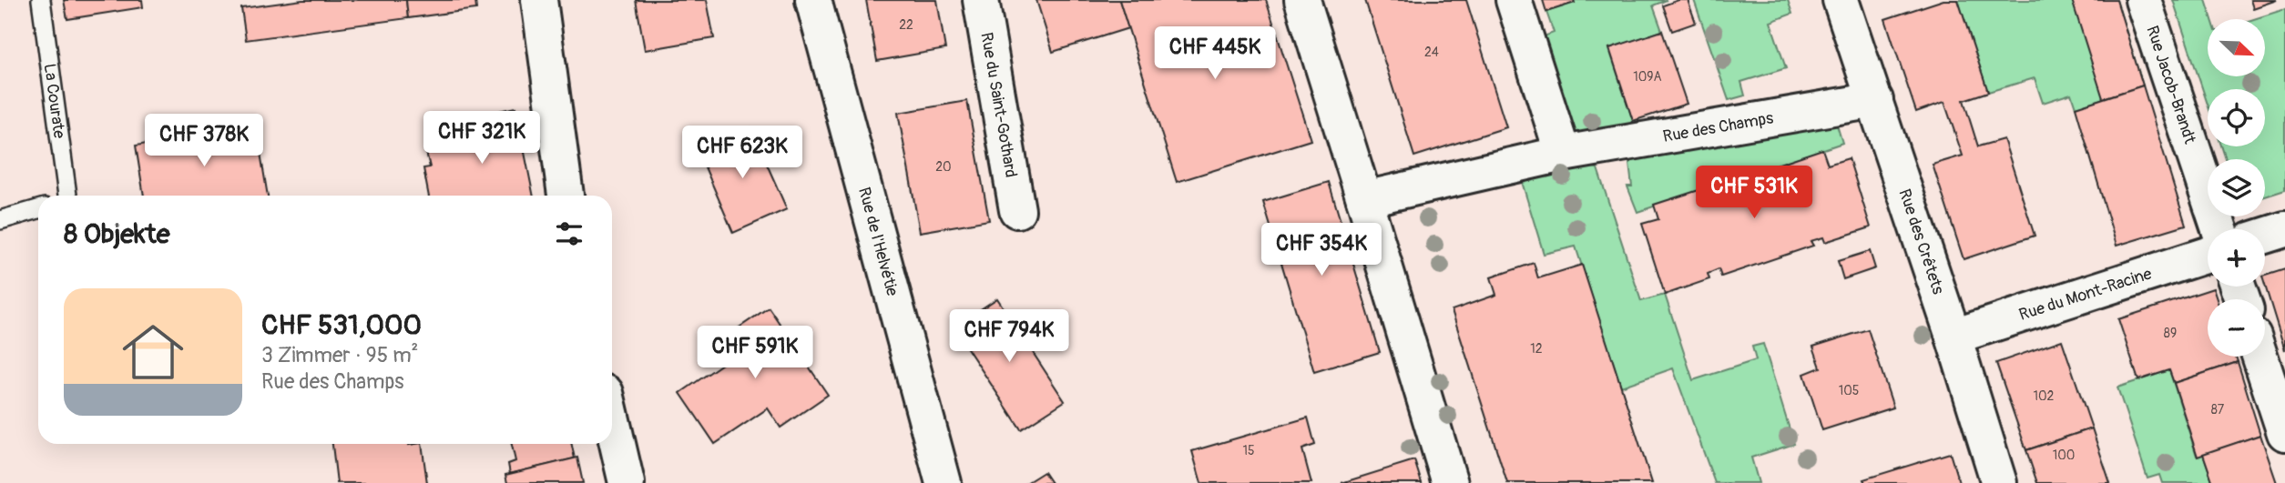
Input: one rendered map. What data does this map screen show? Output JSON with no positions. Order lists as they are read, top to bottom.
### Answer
{
  "streets": {
    "street": [
      "Rue Jacob-Brandt",
      "Rue du Saint-Gothard",
      "Rue des Champs",
      "Rue de l'Helvétie",
      "Rue des Crêtets",
      "Rue du Mont-Racine"
    ],
    "lane": ["La Courate"]
  },
  "crossings": [
    ["Rue des Champs", "Rue des Crêtets"],
    ["Rue des Crêtets", "Rue du Mont-Racine"]
  ],
  "house_numbers": [
    "22",
    "24",
    "109A",
    "20",
    "89",
    "12",
    "105",
    "102",
    "87",
    "15",
    "100"
  ],
  "north": "bottom right",
  "page": {
    "map_buttons": ["+", "−"],
    "price": [
      "CHF 445K",
      "CHF 321K",
      "CHF 378K",
      "CHF 623K",
      "CHF 531K",
      "CHF 354K",
      "CHF 794K",
      "CHF 591K"
    ],
    "heading": "8 Objekte",
    "list": [
      {
        "name": "CHF 531,000",
        "note": "3 Zimmer · 95 m² · Rue des Champs"
      }
    ]
  }
}
